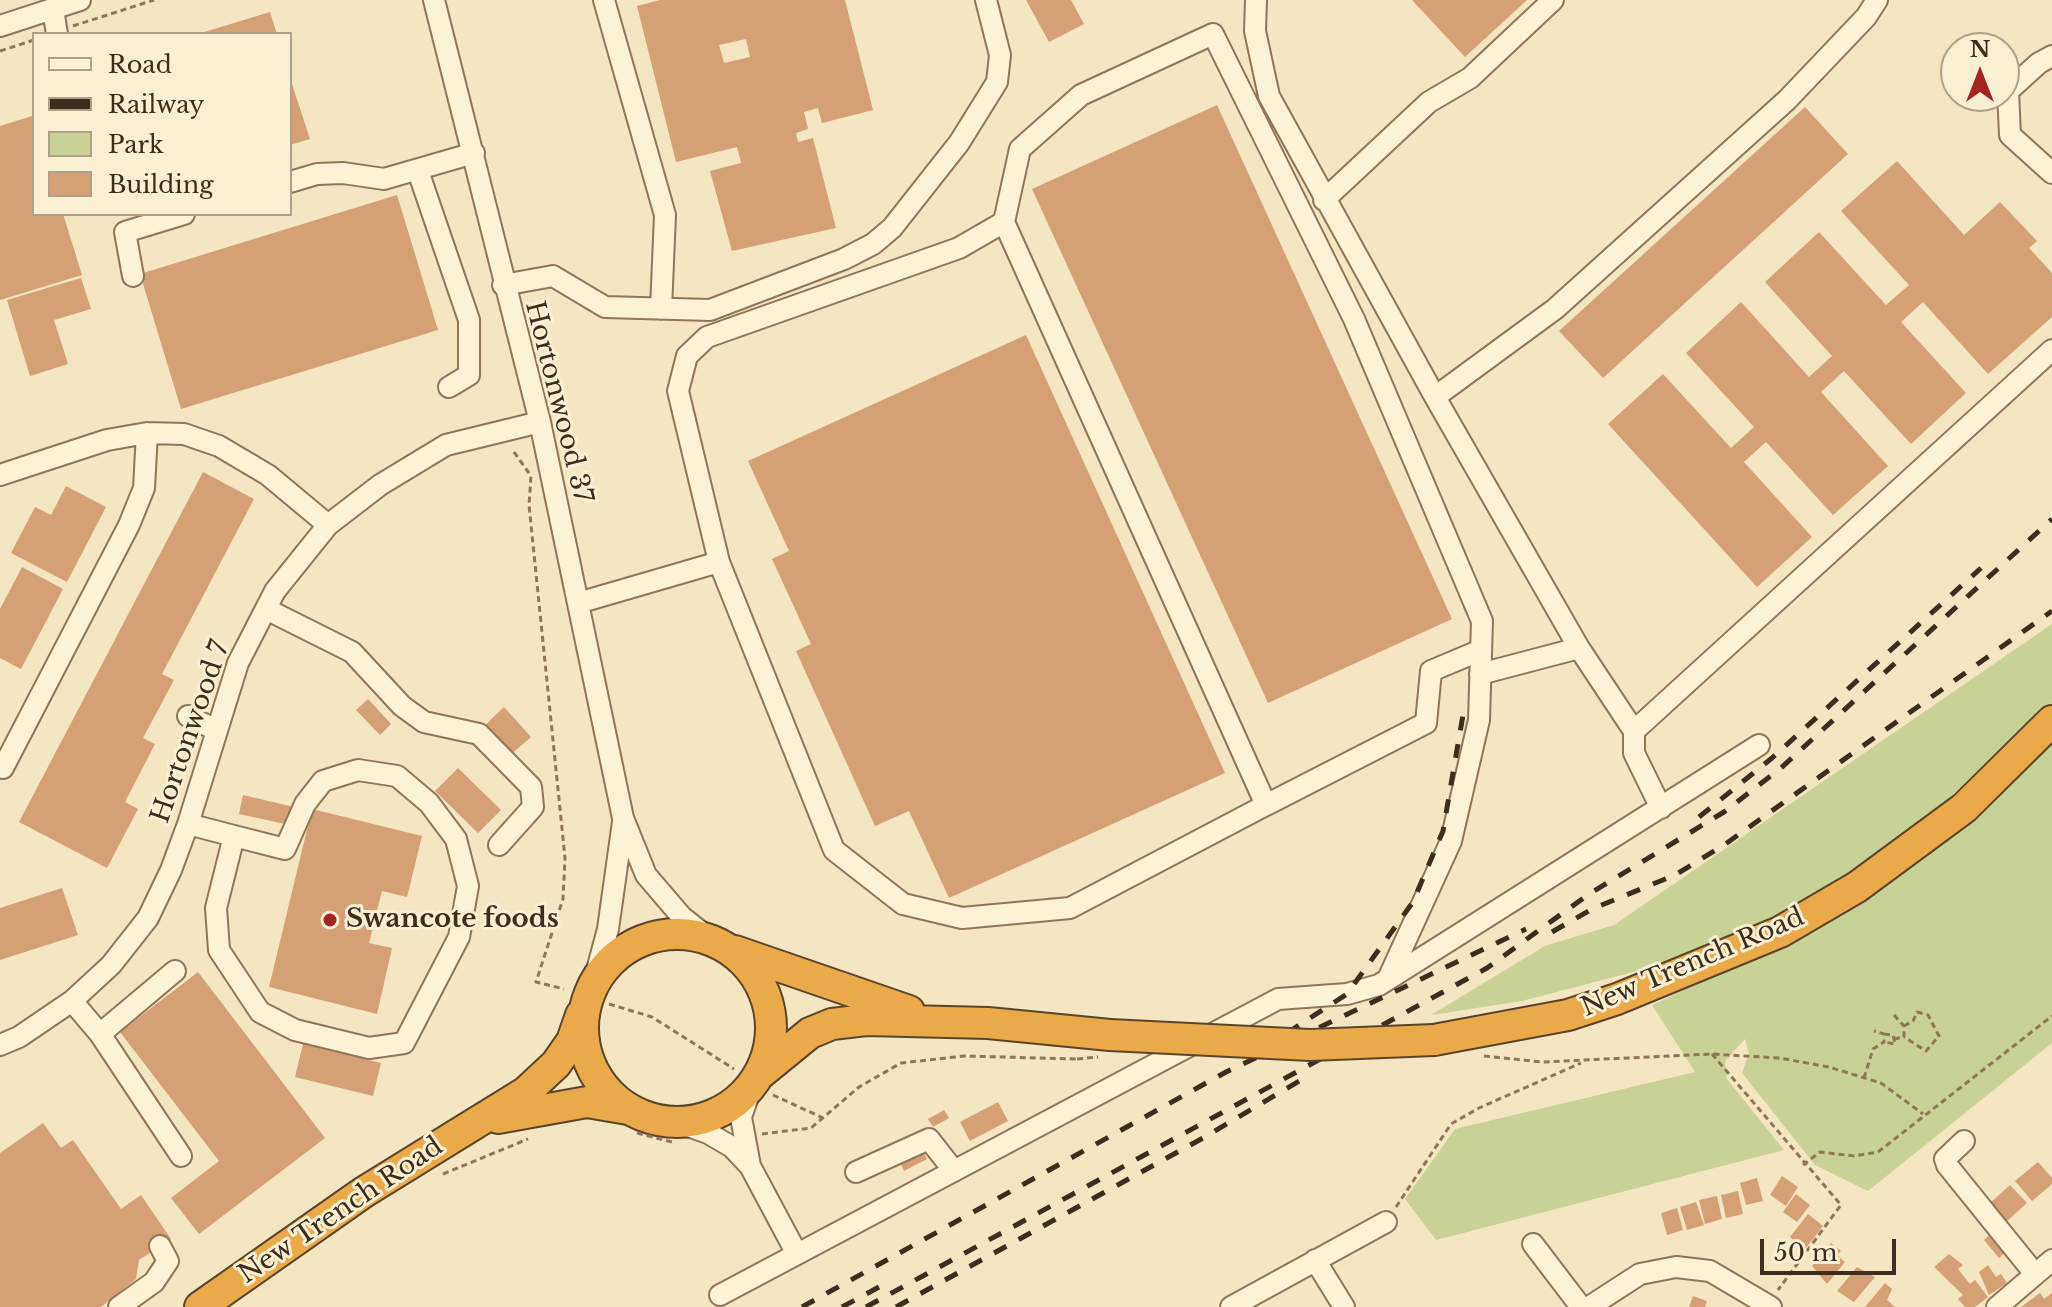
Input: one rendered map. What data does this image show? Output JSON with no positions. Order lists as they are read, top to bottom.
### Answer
{
  "streets": {
    "highway": ["New Trench Road"],
    "street": ["Hortonwood 37", "Hortonwood 7"]
  },
  "crossings": [
    ["Hortonwood 37", "Hortonwood 7"],
    ["Hortonwood 37", "New Trench Road"]
  ],
  "places": ["Swancote foods"],
  "legend": [
    "Road",
    "Railway",
    "Park",
    "Building"
  ],
  "scale_bar": "50 m",
  "north": "top"
}
